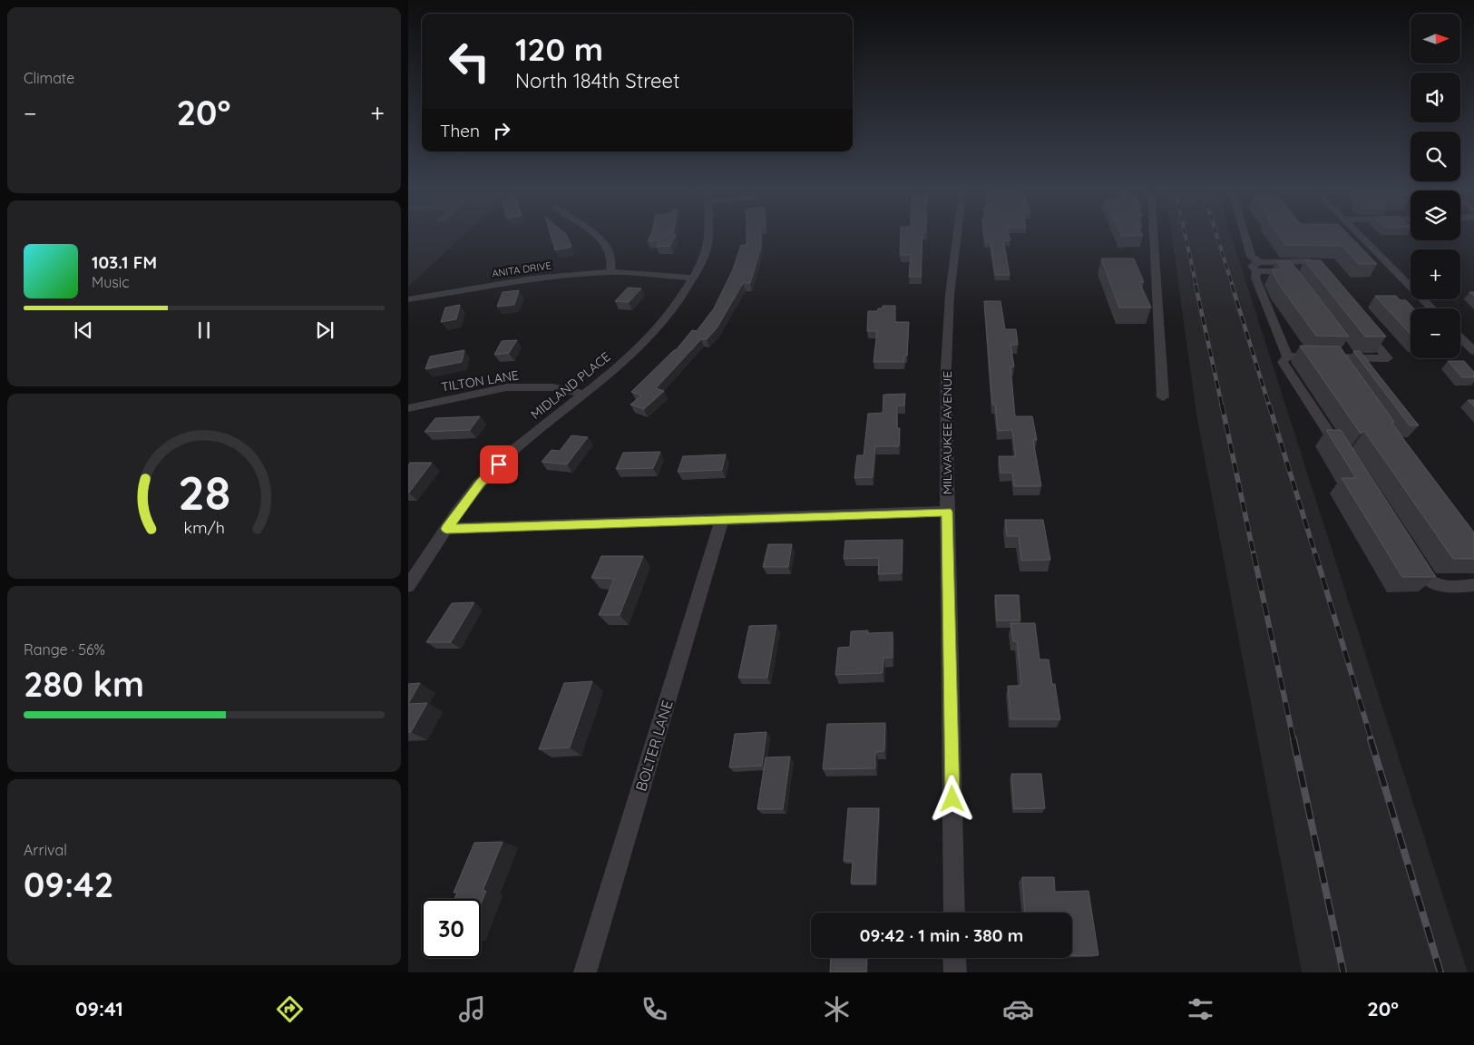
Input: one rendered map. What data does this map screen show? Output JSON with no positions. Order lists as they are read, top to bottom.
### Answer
{
  "streets": {
    "street": [
      "ANITA DRIVE",
      "TILTON LANE",
      "MIDLAND PLACE",
      "MILWAUKEE AVENUE",
      "BOLTER LANE"
    ]
  },
  "crossings": [
    ["ANITA DRIVE", "MIDLAND PLACE"],
    ["TILTON LANE", "MIDLAND PLACE"]
  ],
  "north": "right",
  "page": {
    "tile": [
      "Climate",
      ["Range · 56%", "280 km"],
      ["Arrival", "09:42"]
    ],
    "map_buttons": ["+", "−"],
    "turn": ["120 m", "North 184th Street"],
    "heat": ["−", "20°", "+"],
    "then": "Then",
    "song": ["103.1 FM", "Music"],
    "limit": "30",
    "trip": "09:42 · 1 min · 380 m",
    "tabs": ["09:41", "20°"],
    "gauge": ["28", "km/h"]
  }
}
